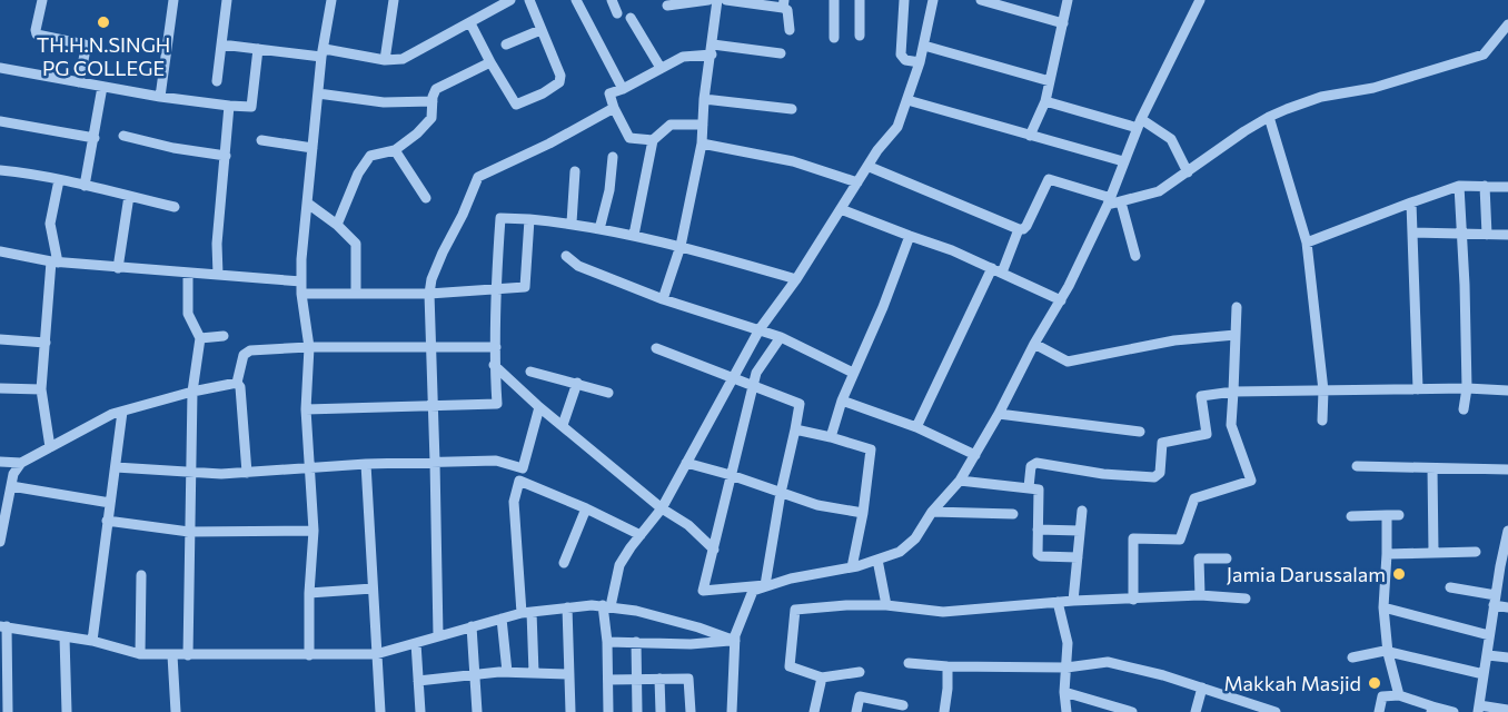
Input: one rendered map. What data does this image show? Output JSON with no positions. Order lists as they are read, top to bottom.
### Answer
{
  "places": ["TH.H.N.SINGH PG COLLEGE", "Jamia Darussalam", "Makkah Masjid"]
}
